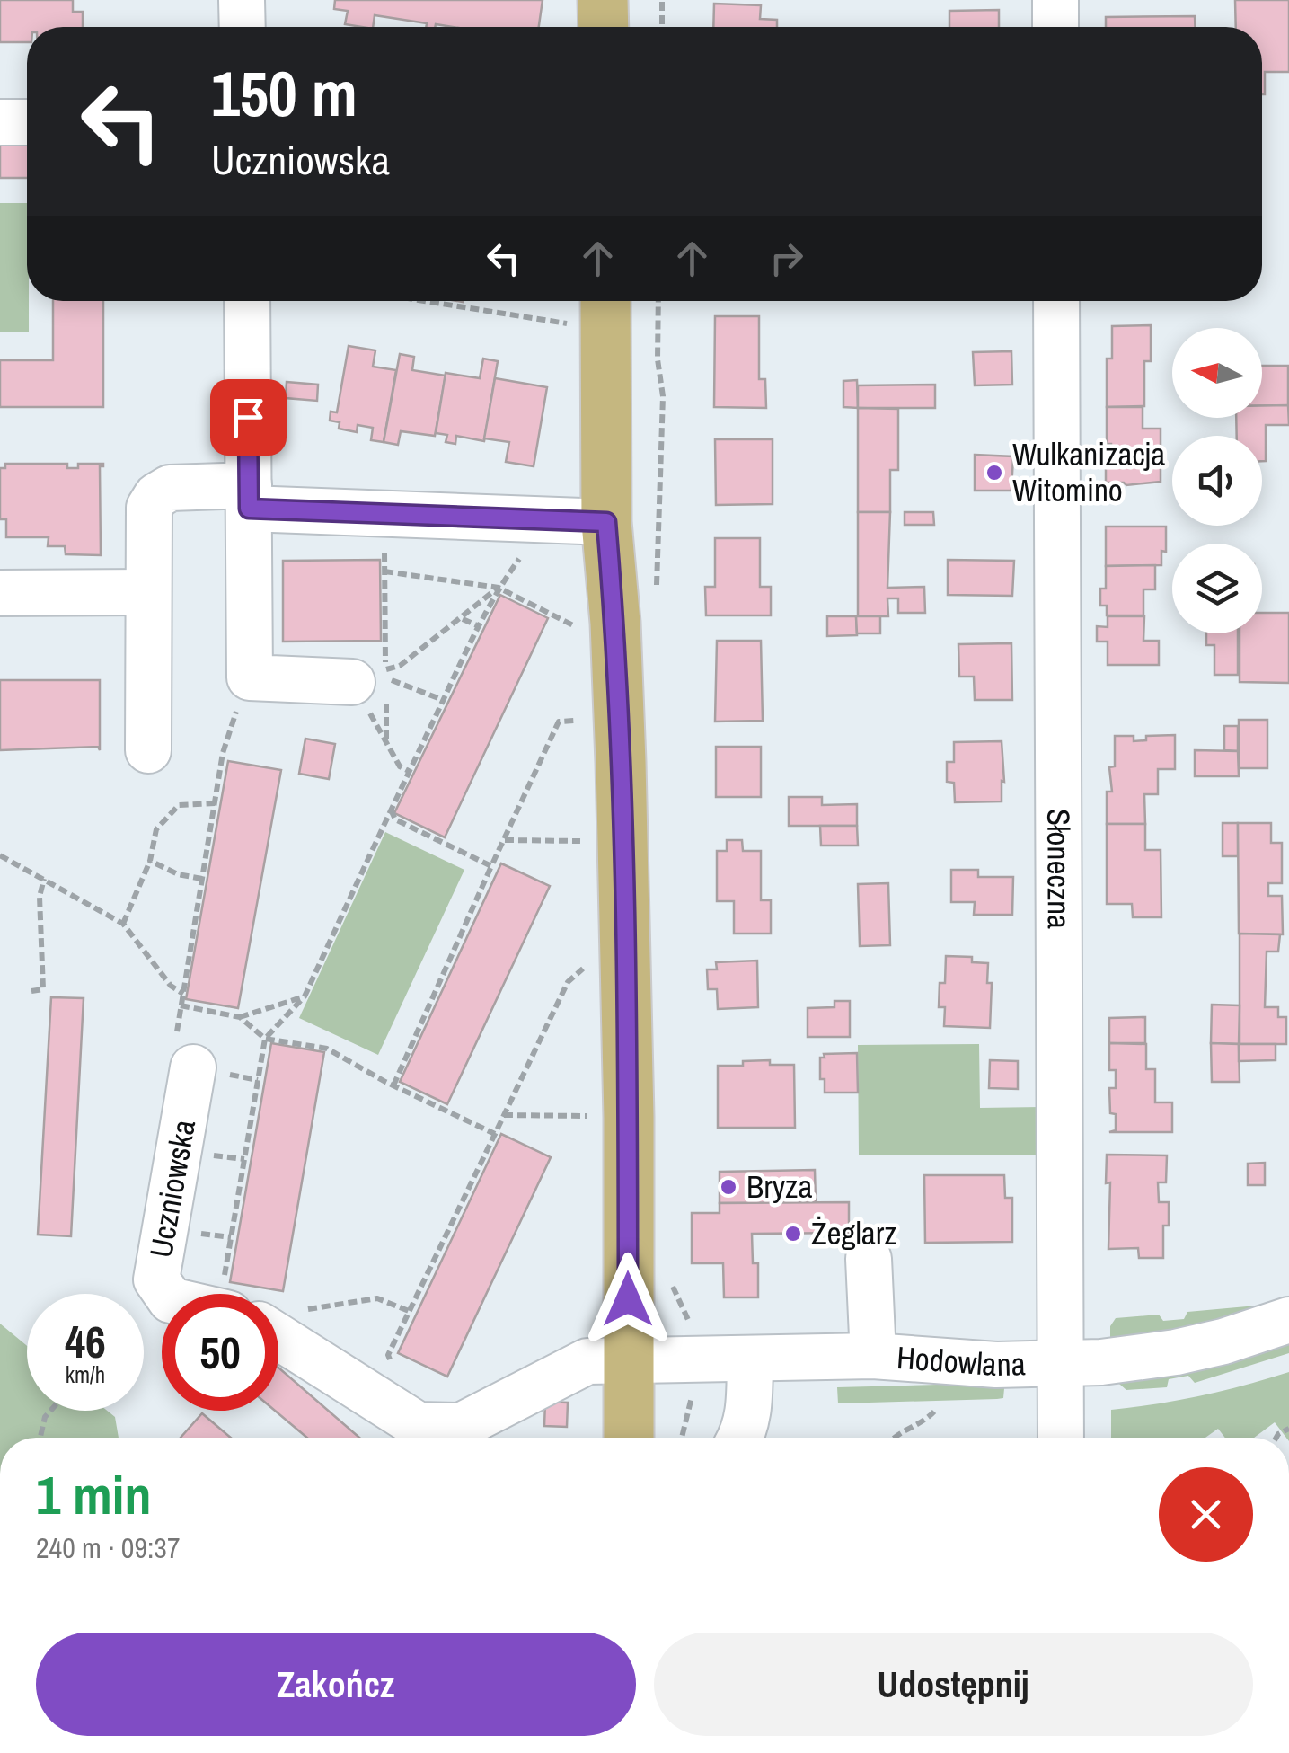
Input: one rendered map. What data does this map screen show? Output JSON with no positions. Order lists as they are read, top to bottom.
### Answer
{
  "streets": {
    "street": ["Słoneczna", "Uczniowska", "Hodowlana"]
  },
  "crossings": [
    ["Słoneczna", "Hodowlana"],
    ["Uczniowska", "Hodowlana"]
  ],
  "places": ["Wulkanizacja Witomino", "Bryza", "Żeglarz"],
  "north": "left",
  "page": {
    "turn": ["150 m", "Uczniowska"],
    "speed": "46 km/h",
    "limit": "50",
    "heading": ["1 min", "240 m · 09:37"],
    "buttons": ["Zakończ", "Udostępnij"]
  }
}
